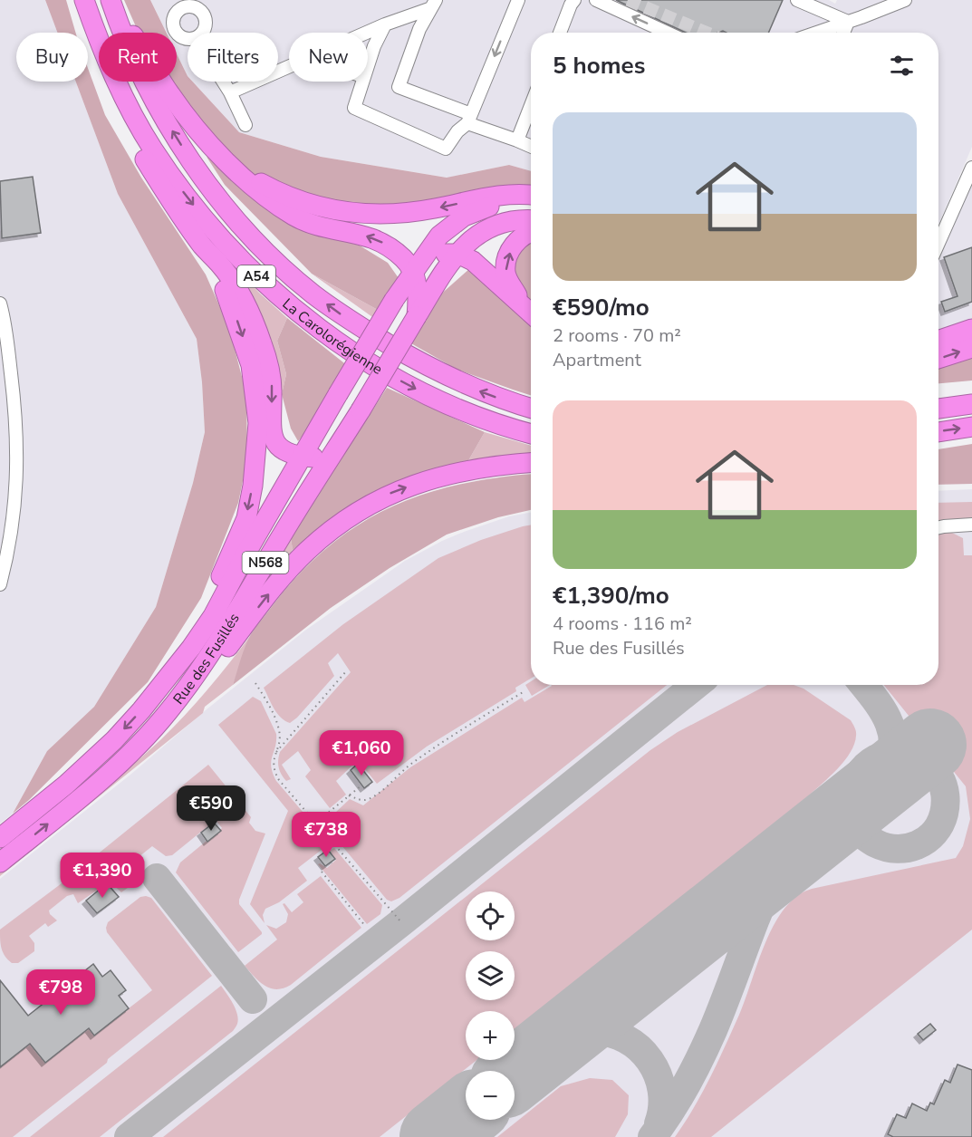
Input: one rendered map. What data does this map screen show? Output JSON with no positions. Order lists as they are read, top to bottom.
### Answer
{
  "streets": {
    "highway": [
      "A54",
      "La Carolorégienne",
      "N568",
      "Rue des Fusillés"
    ]
  },
  "crossings": [
    ["N568", "Rue des Fusillés"]
  ],
  "page": {
    "chip": [
      "Buy",
      "Rent",
      "Filters",
      "New"
    ],
    "heading": "5 homes",
    "list": [
      {
        "name": "€590/mo",
        "note": "2 rooms · 70 m² · Apartment"
      },
      {
        "name": "€1,390/mo",
        "note": "4 rooms · 116 m² · Rue des Fusillés"
      }
    ],
    "price": [
      "€1,060",
      "€590",
      "€738",
      "€1,390",
      "€798"
    ],
    "map_buttons": ["+", "−"]
  }
}
